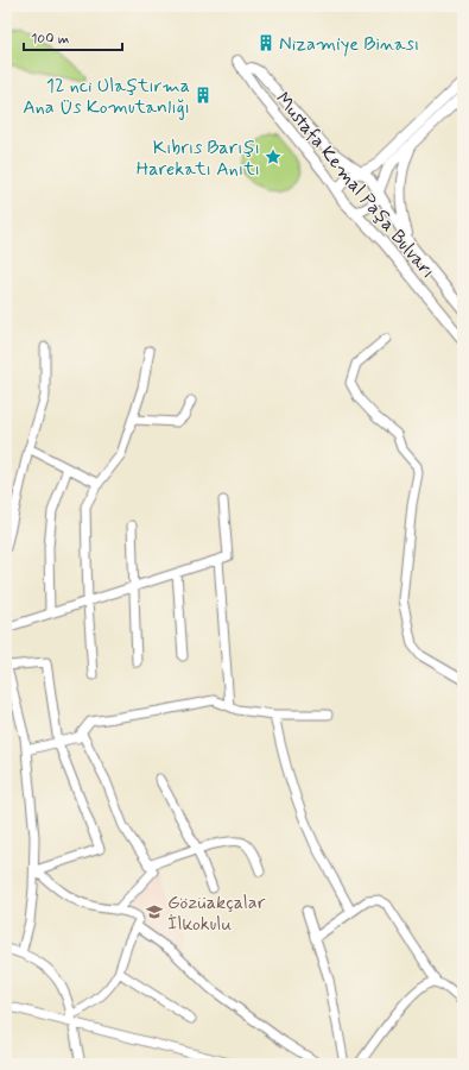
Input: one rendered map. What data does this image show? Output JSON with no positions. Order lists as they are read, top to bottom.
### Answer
{
  "streets": {
    "main road": ["Mustafa Kemal Paşa Bulvarı"]
  },
  "places": {
    "building": ["Nizamiye Binası", "12 nci Ulaştırma Ana Üs Komutanlığı"],
    "place": ["Kıbrıs Barışı Harekatı Anıtı"],
    "school or university": ["Gözüakçalar İlkokulu"]
  },
  "scale_bar": "100 m"
}
